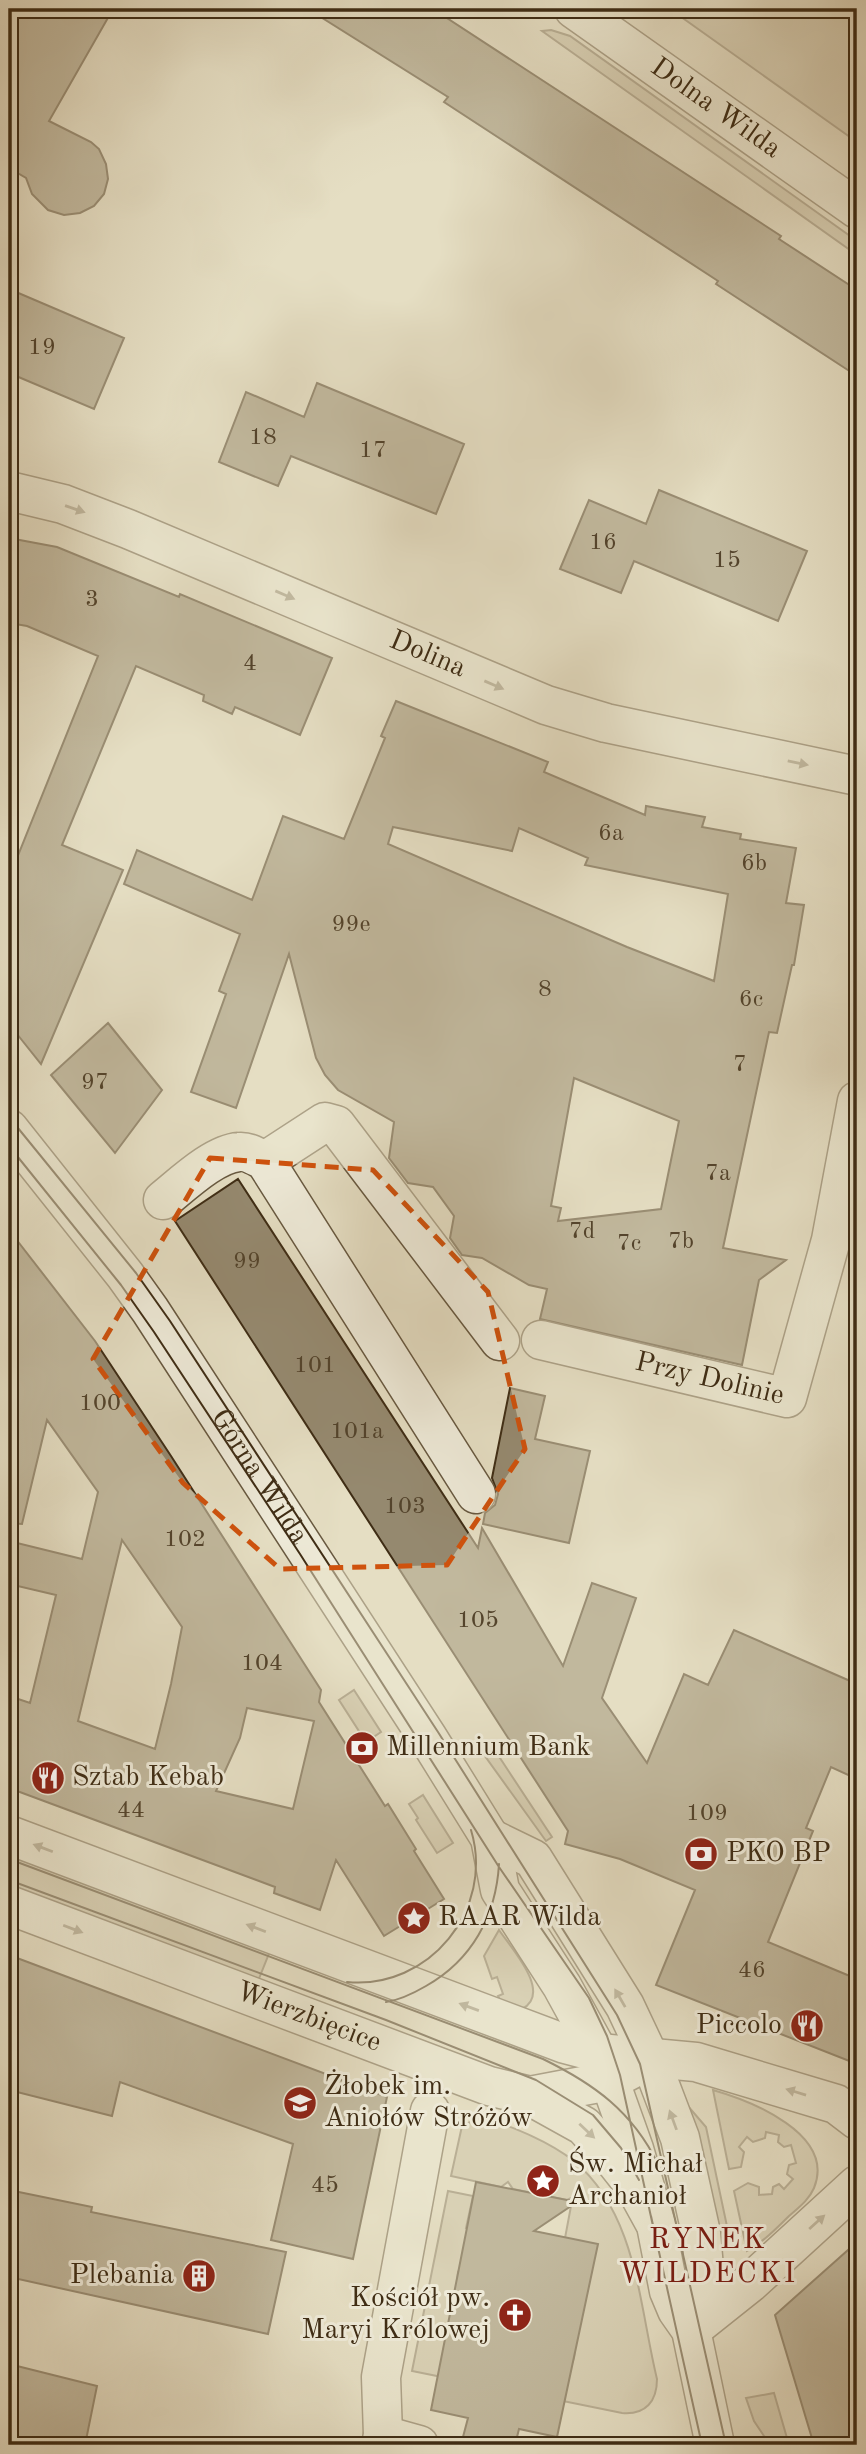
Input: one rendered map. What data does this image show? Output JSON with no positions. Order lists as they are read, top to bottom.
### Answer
{
  "streets": {
    "street": [
      "Dolna Wilda",
      "Dolina",
      "Przy Dolinie",
      "Górna Wilda",
      "Wierzbięcice"
    ]
  },
  "crossings": [
    ["Górna Wilda", "Wierzbięcice"]
  ],
  "one_way": ["Dolina"],
  "districts": ["RYNEK WILDECKI"],
  "places": {
    "bank": ["Millennium Bank", "PKO BP"],
    "restaurant": ["Sztab Kebab", "Piccolo"],
    "place": ["RAAR Wilda", "Św. Michał Archanioł"],
    "school or university": ["Żłobek im. Aniołów Stróżów"],
    "building": ["Plebania"],
    "church": ["Kościół pw. Maryi Królowej"]
  },
  "house_numbers": [
    "19",
    "18",
    "17",
    "16",
    "15",
    "3",
    "4",
    "6a",
    "6b",
    "99e",
    "8",
    "6c",
    "7",
    "97",
    "7a",
    "7d",
    "7b",
    "7c",
    "99",
    "101",
    "100",
    "101a",
    "103",
    "102",
    "105",
    "104",
    "44",
    "109",
    "46",
    "45"
  ]
}
